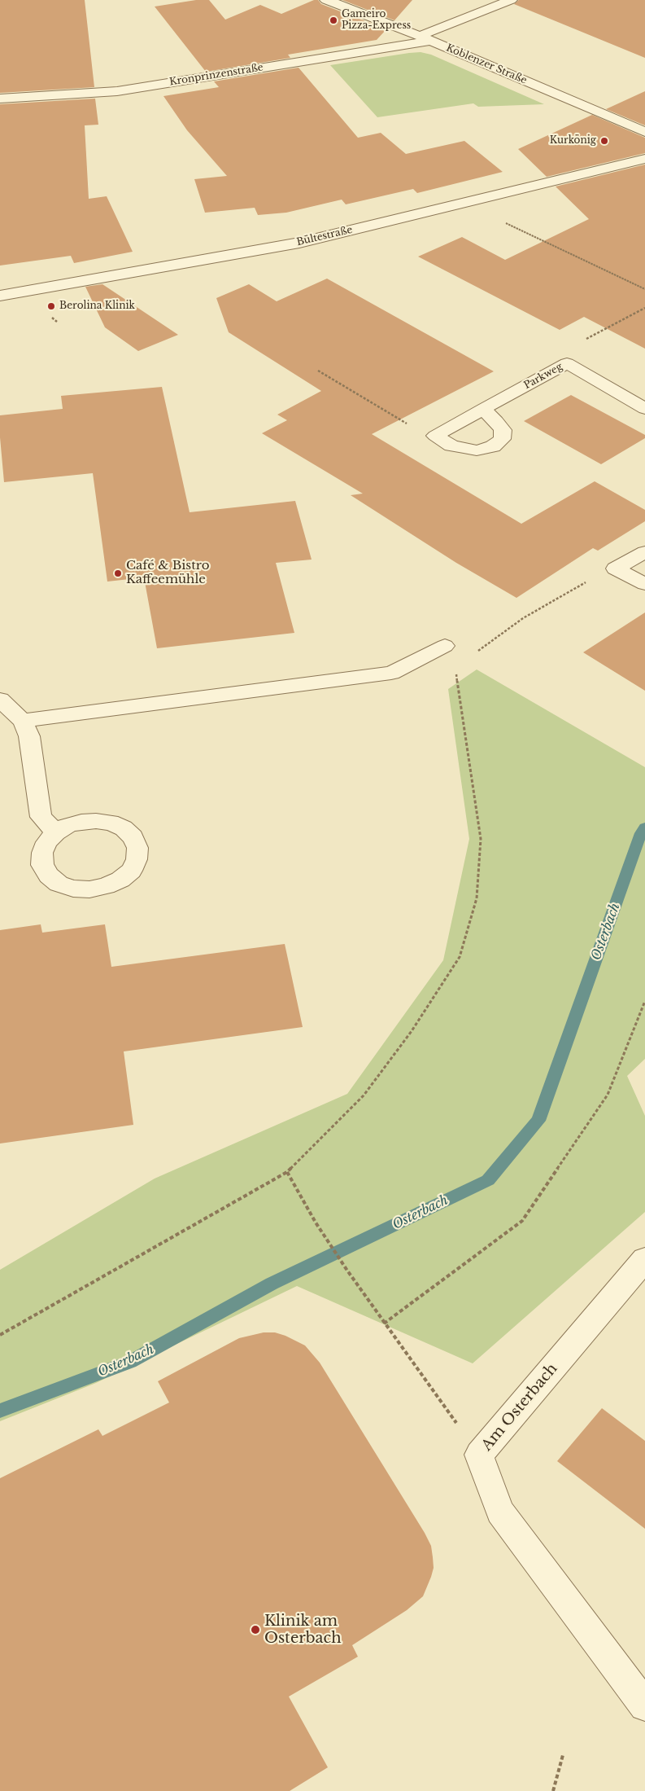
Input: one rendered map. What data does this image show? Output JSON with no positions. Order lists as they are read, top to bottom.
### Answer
{
  "streets": {
    "street": [
      "Koblenzer Straße",
      "Kronprinzenstraße",
      "Bültestraße",
      "Parkweg",
      "Am Osterbach"
    ]
  },
  "crossings": [
    ["Koblenzer Straße", "Kronprinzenstraße"]
  ],
  "water": ["Osterbach"],
  "places": [
    "Gameiro Pizza-Express",
    "Kurkönig",
    "Berolina Klinik",
    "Café & Bistro Kaffeemühle",
    "Klinik am Osterbach"
  ]
}
